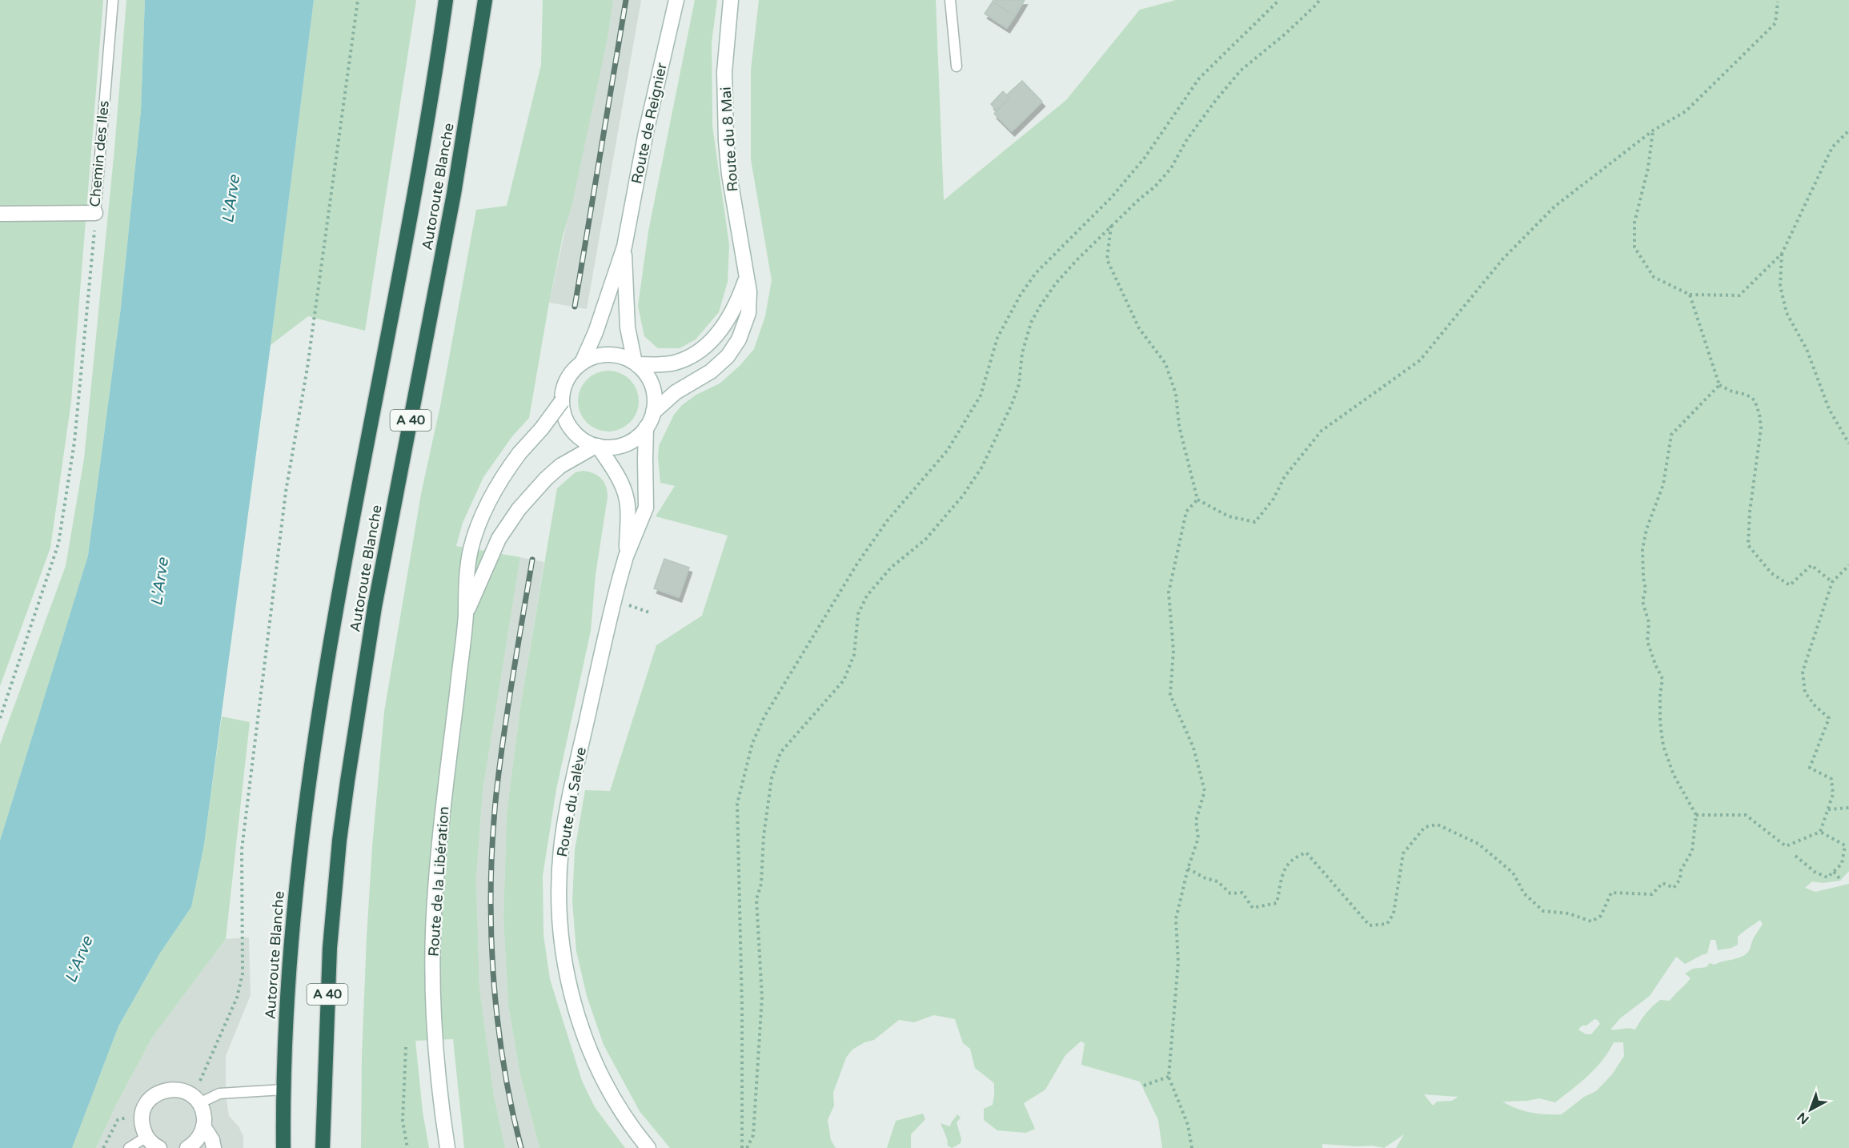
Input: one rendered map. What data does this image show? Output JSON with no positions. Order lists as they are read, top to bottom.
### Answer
{
  "streets": {
    "highway": ["Autoroute Blanche", "A 40"],
    "main road": [
      "Route de Reignier",
      "Route du 8 Mai",
      "Chemin des Iles",
      "Route du Salève",
      "Route de la Libération"
    ]
  },
  "crossings": [
    ["Route de Reignier", "Route du 8 Mai"],
    ["Route de Reignier", "Route du Salève"],
    ["Route de Reignier", "Route de la Libération"],
    ["Route du 8 Mai", "Route du Salève"],
    ["Route du 8 Mai", "Route de la Libération"],
    ["Route du Salève", "Route de la Libération"]
  ],
  "water": ["L'Arve"],
  "north": "bottom left"
}
